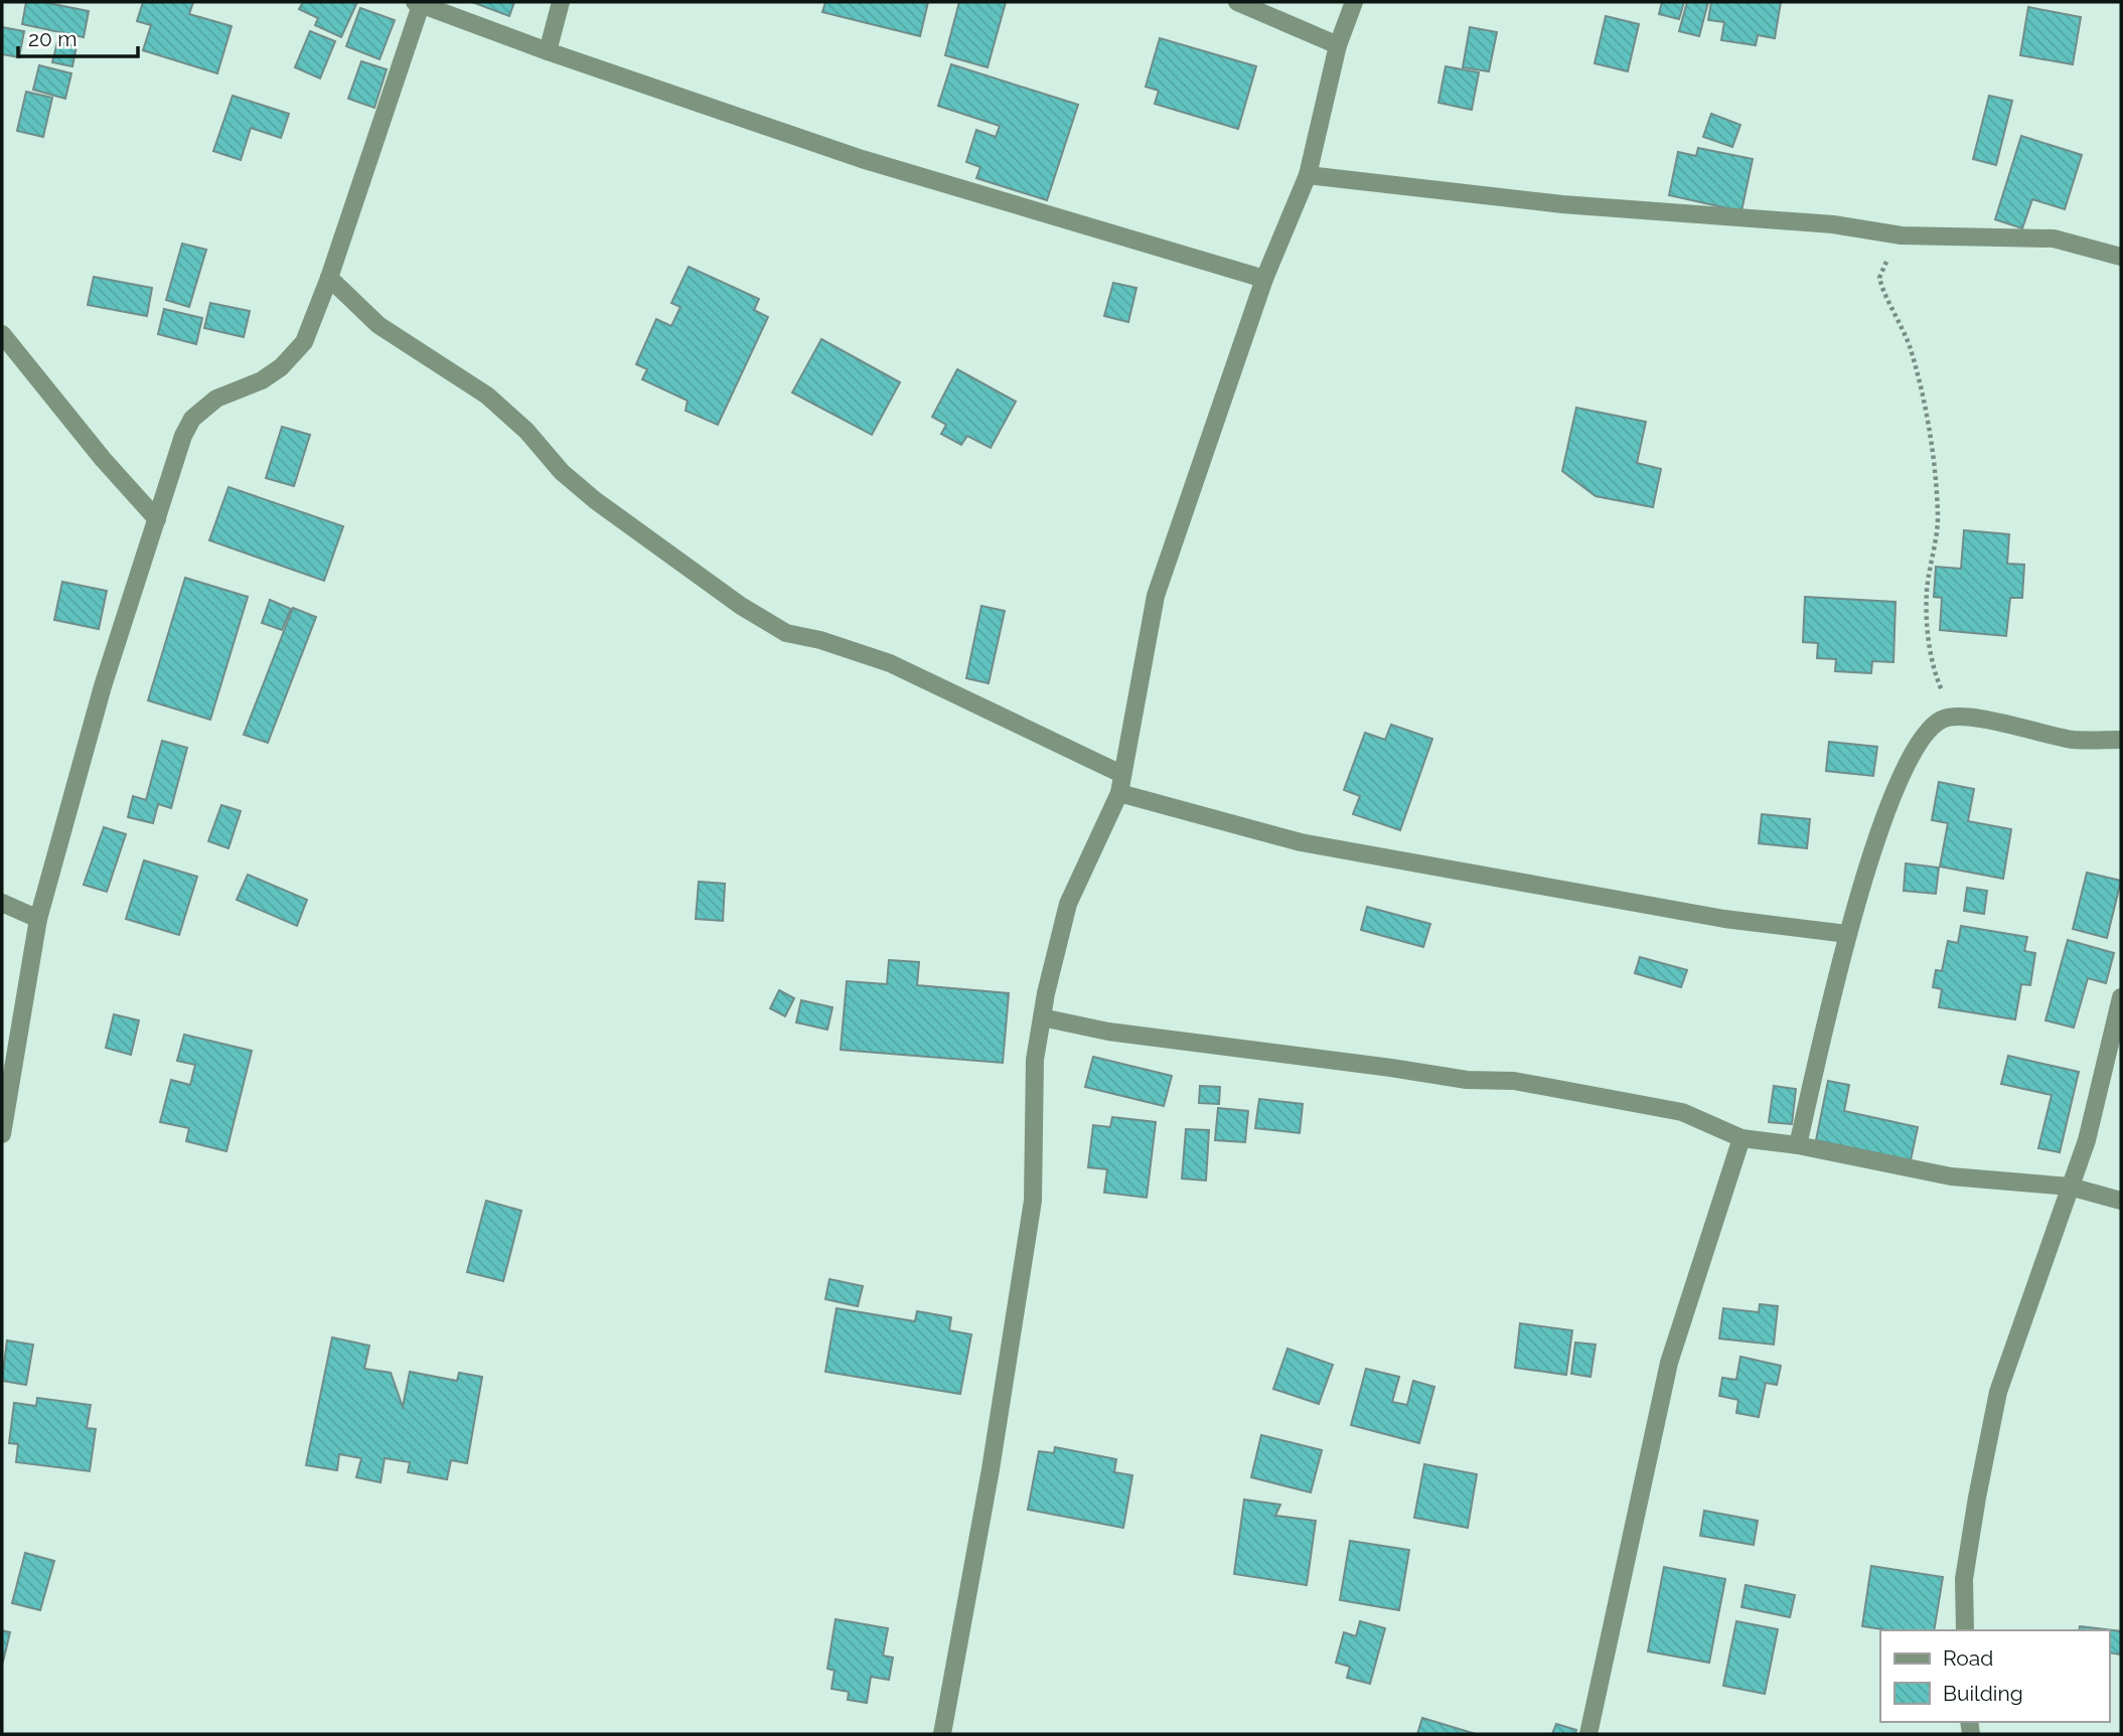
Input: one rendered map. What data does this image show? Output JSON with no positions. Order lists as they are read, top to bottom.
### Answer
{
  "legend": ["Road", "Building"],
  "scale_bar": "20 m"
}
